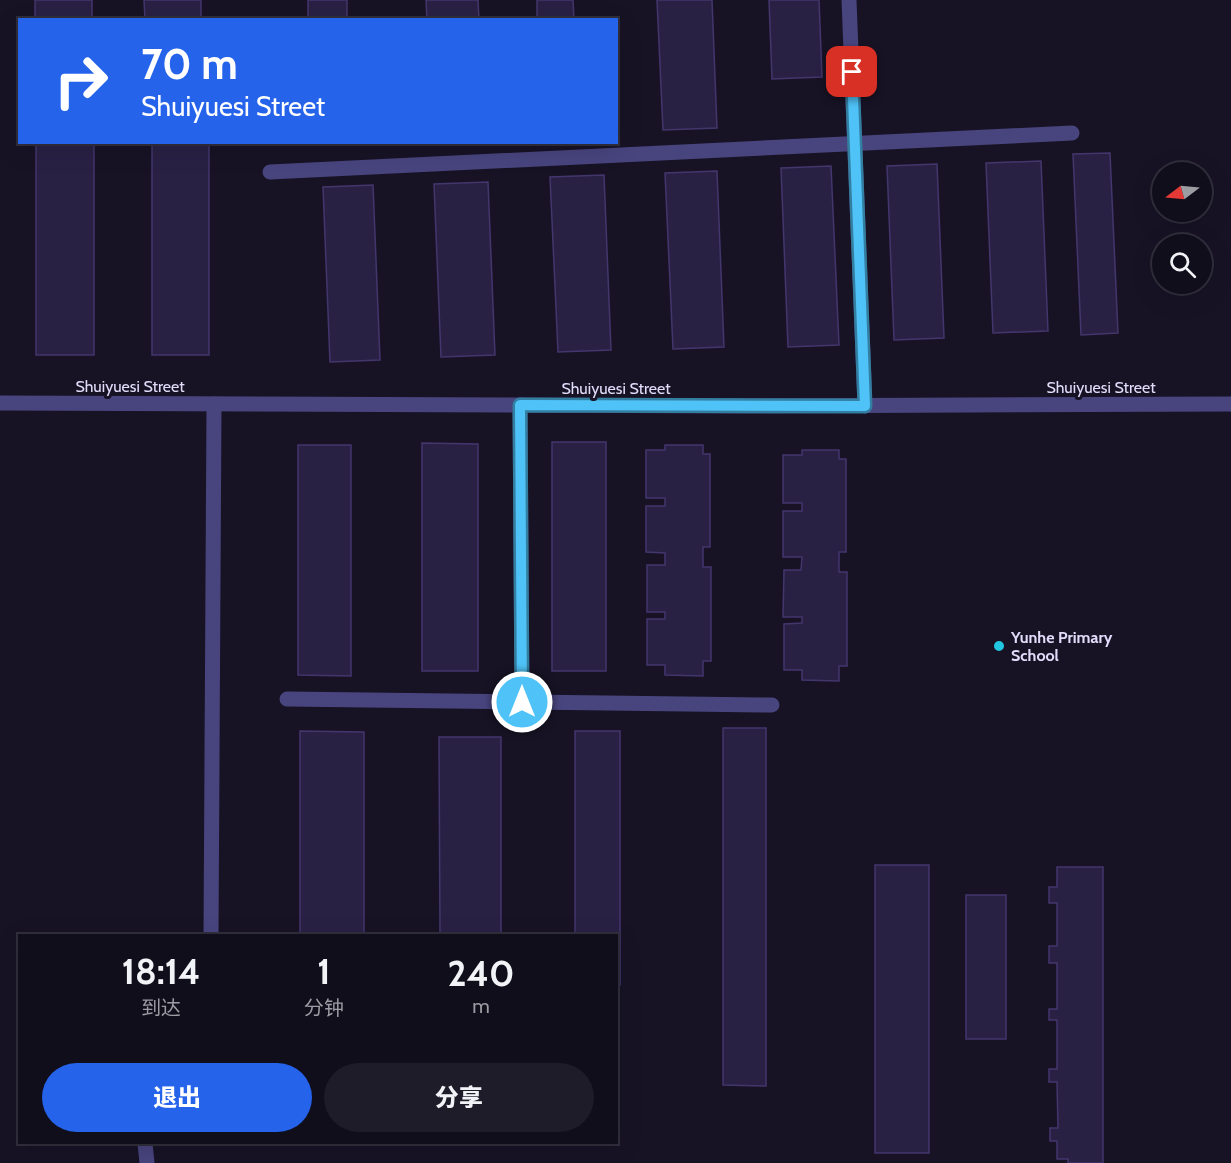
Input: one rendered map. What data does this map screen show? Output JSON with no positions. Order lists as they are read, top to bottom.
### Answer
{
  "streets": {
    "street": ["Shuiyuesi Street"]
  },
  "places": ["Yunhe Primary School"],
  "north": "left",
  "page": {
    "turn": ["70 m", "Shuiyuesi Street"],
    "eta": [
      "18:14",
      "到达",
      "1",
      "分钟",
      "240",
      "m"
    ],
    "buttons": ["退出", "分享"]
  }
}
